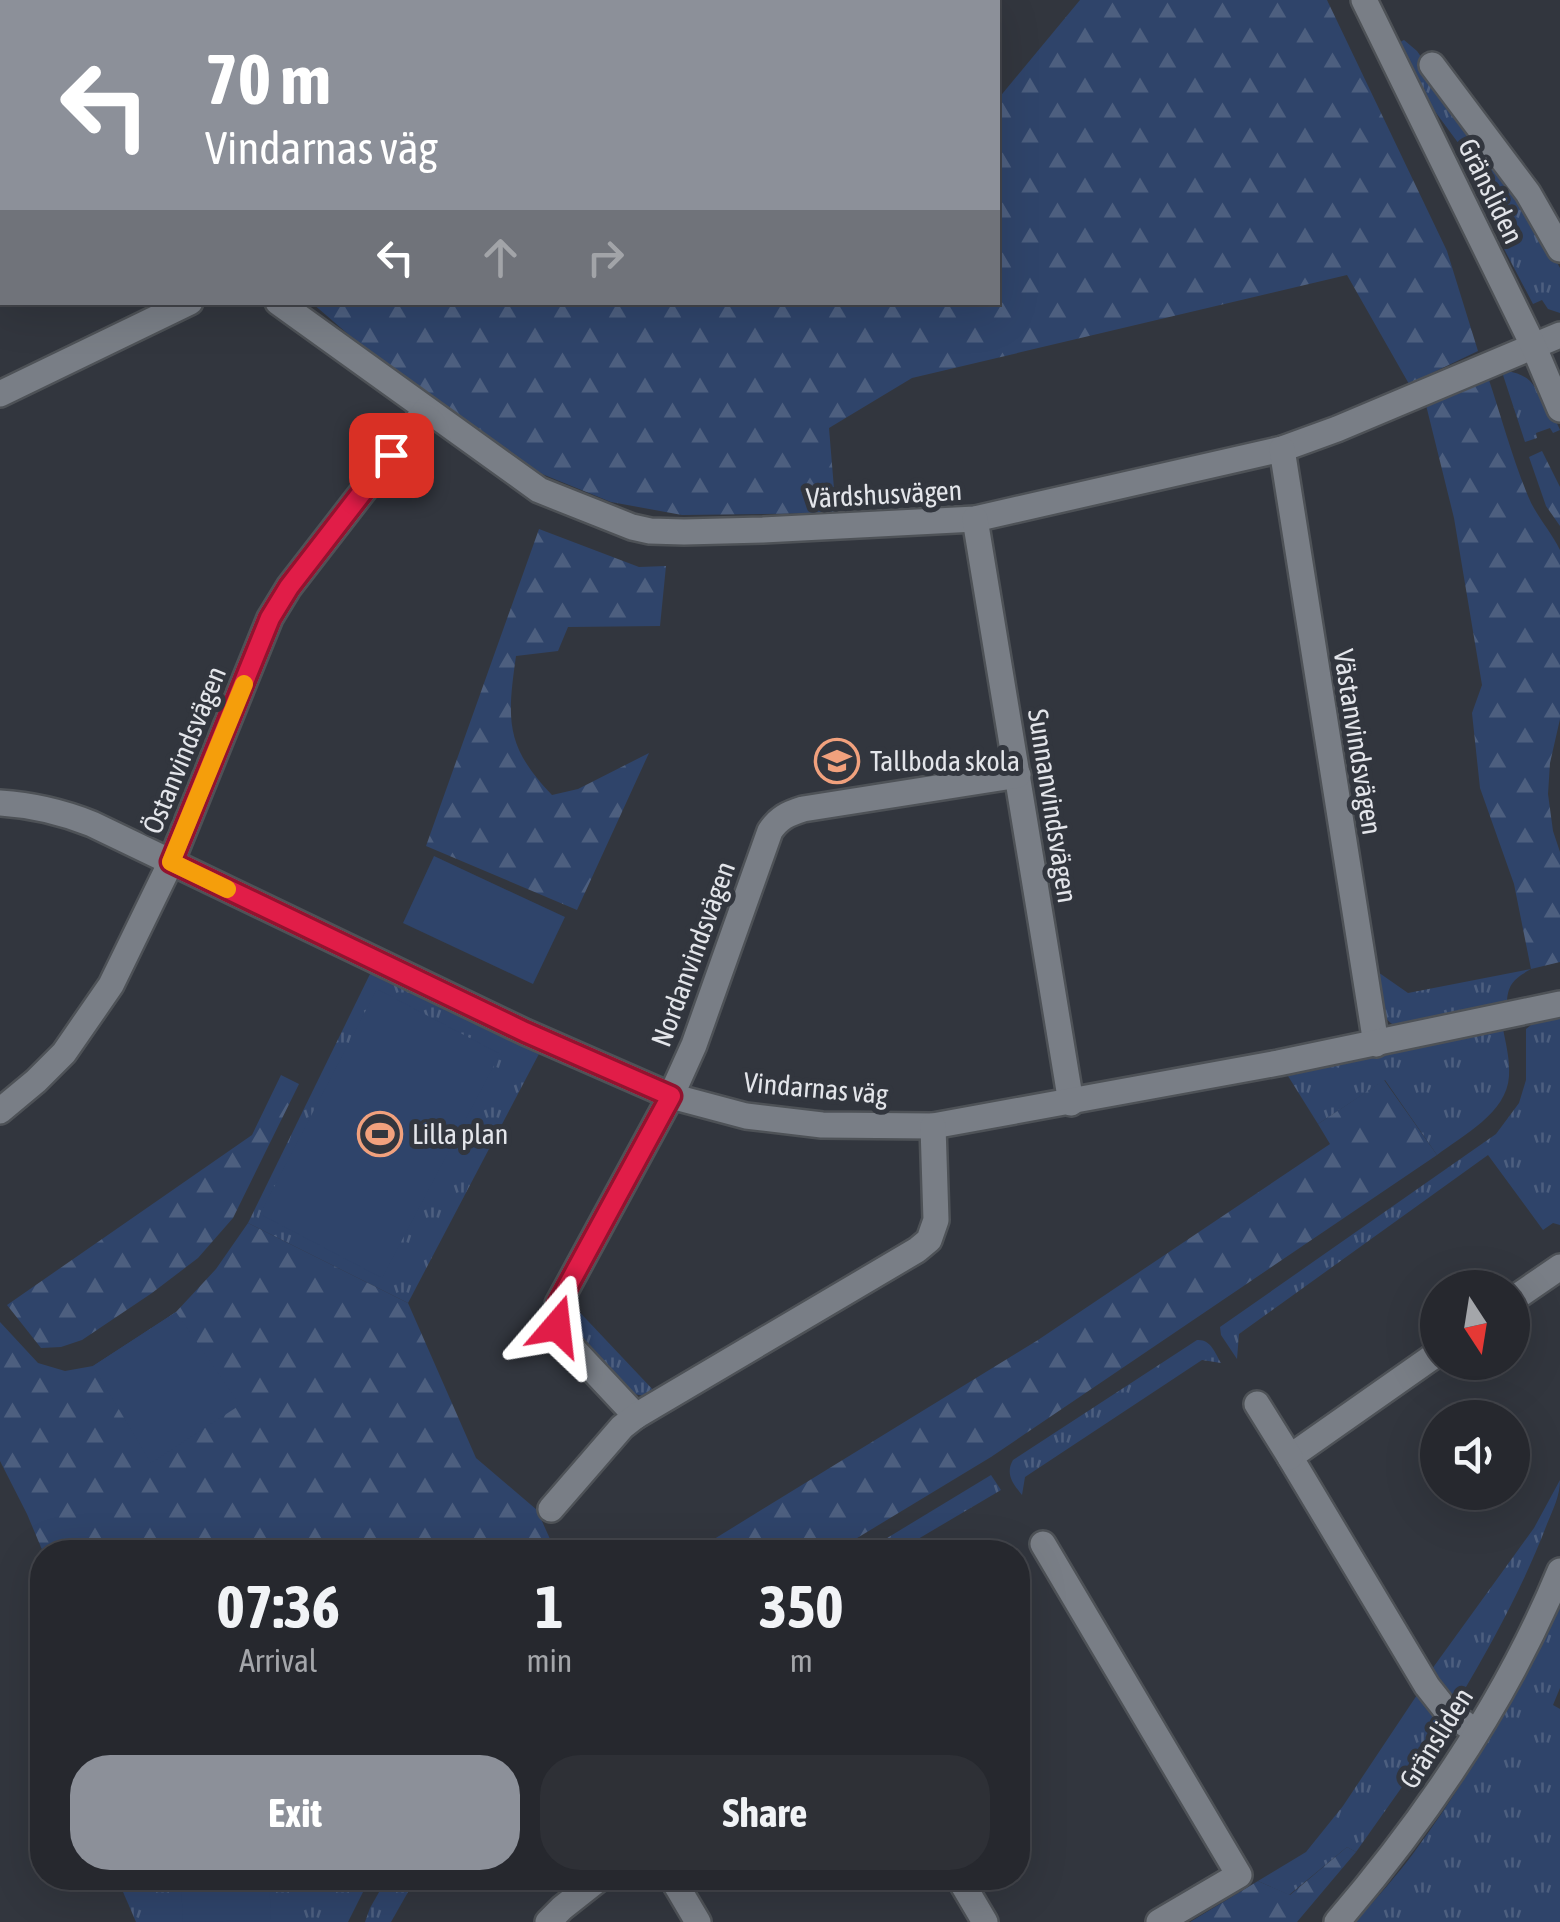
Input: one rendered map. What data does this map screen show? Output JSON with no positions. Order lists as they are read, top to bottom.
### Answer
{
  "streets": {
    "street": [
      "Gränsliden",
      "Värdshusvägen",
      "Västanvindsvägen",
      "Östanvindsvägen",
      "Sunnanvindsvägen",
      "Nordanvindsvägen",
      "Vindarnas väg"
    ]
  },
  "crossings": [
    ["Gränsliden", "Värdshusvägen"],
    ["Värdshusvägen", "Västanvindsvägen"],
    ["Värdshusvägen", "Östanvindsvägen"],
    ["Värdshusvägen", "Sunnanvindsvägen"],
    ["Västanvindsvägen", "Vindarnas väg"],
    ["Östanvindsvägen", "Vindarnas väg"],
    ["Sunnanvindsvägen", "Nordanvindsvägen"],
    ["Sunnanvindsvägen", "Vindarnas väg"],
    ["Nordanvindsvägen", "Vindarnas väg"]
  ],
  "places": {
    "school or university": ["Tallboda skola"],
    "sports": ["Lilla plan"]
  },
  "north": "bottom",
  "page": {
    "turn": ["70 m", "Vindarnas väg"],
    "eta": [
      "07:36",
      "Arrival",
      "1",
      "min",
      "350",
      "m"
    ],
    "buttons": ["Exit", "Share"]
  }
}
